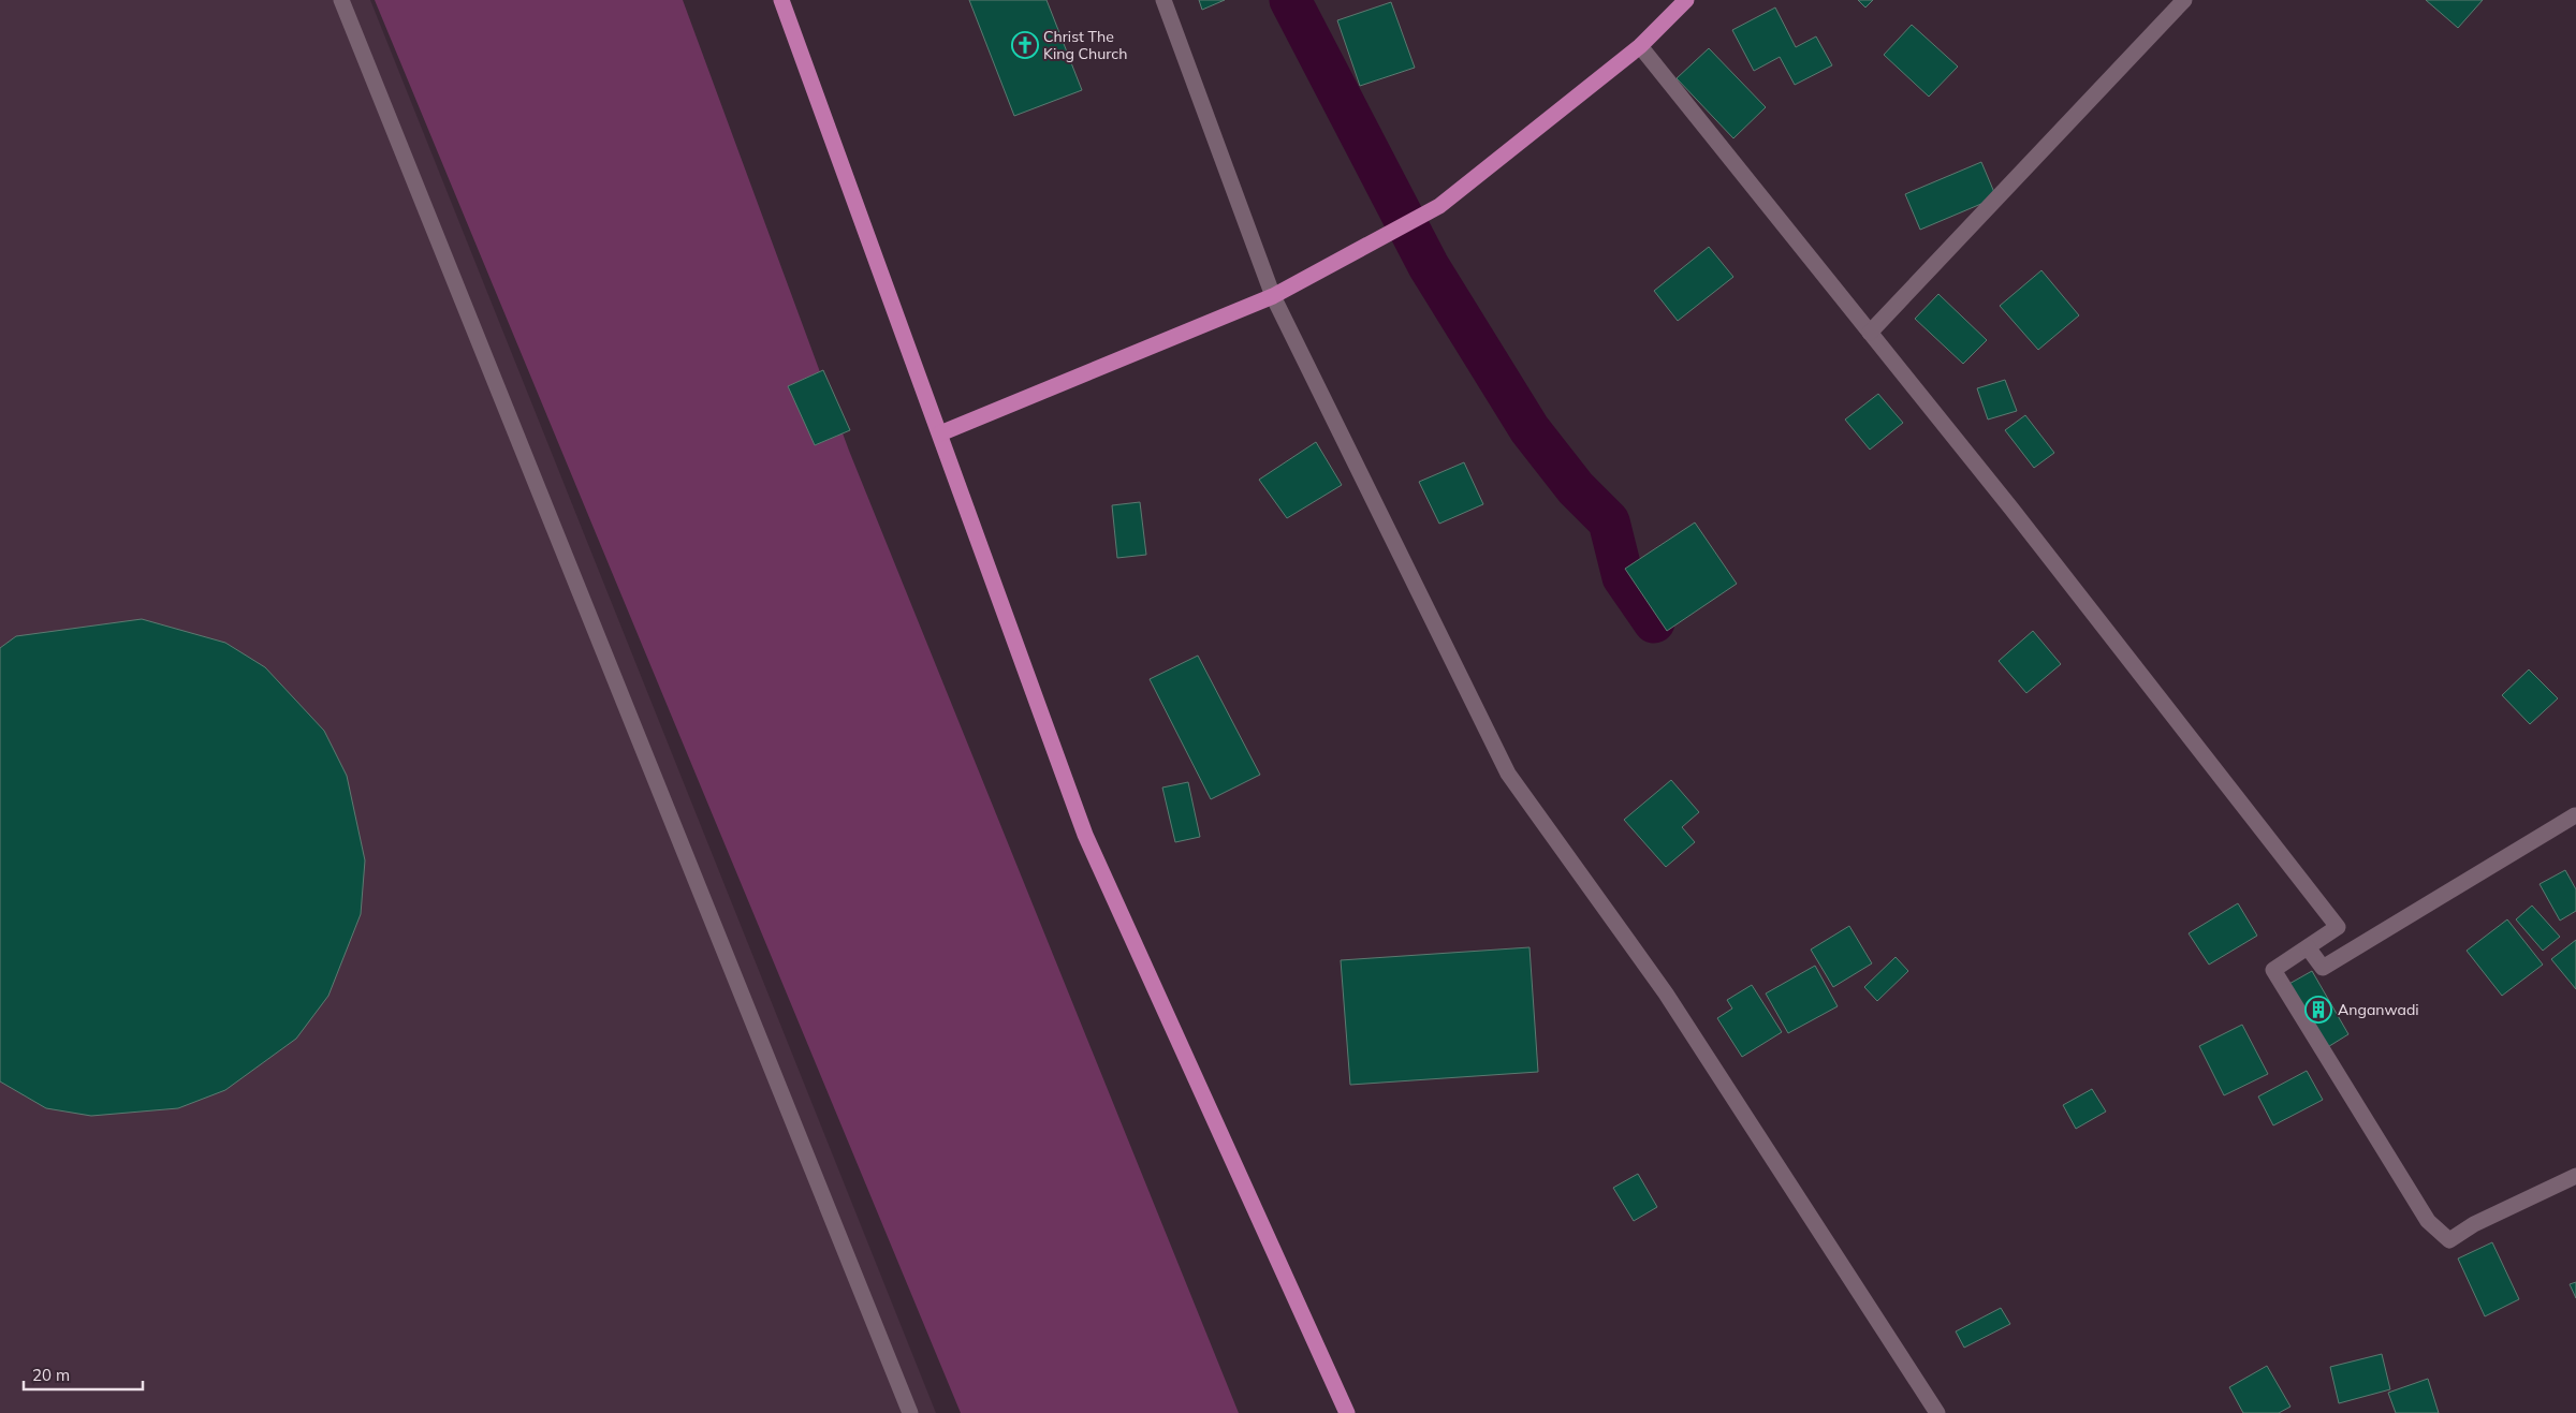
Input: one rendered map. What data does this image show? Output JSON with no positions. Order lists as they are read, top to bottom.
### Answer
{
  "places": {
    "church": ["Christ The King Church"],
    "building": ["Anganwadi"]
  },
  "scale_bar": "20 m"
}
